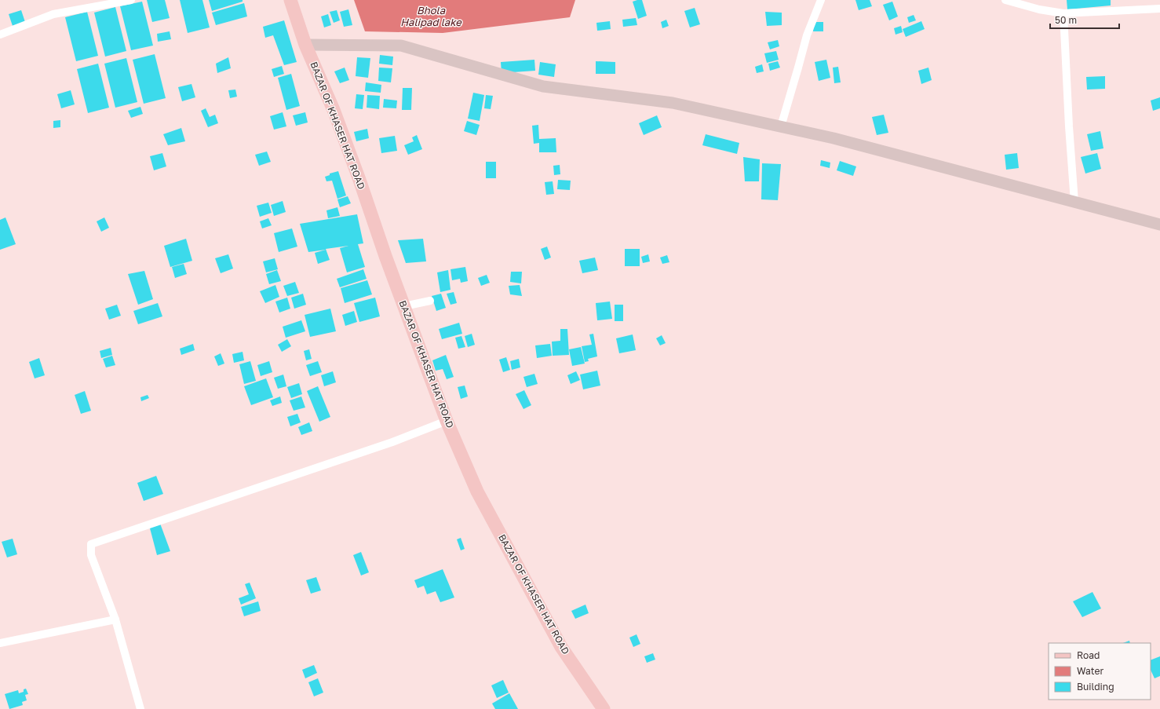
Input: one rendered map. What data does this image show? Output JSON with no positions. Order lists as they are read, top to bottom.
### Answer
{
  "streets": {
    "main road": ["BAZAR OF KHASER HAT ROAD"]
  },
  "water": ["Bhola Halipad lake"],
  "legend": ["Road", "Water", "Building"],
  "scale_bar": "50 m"
}
